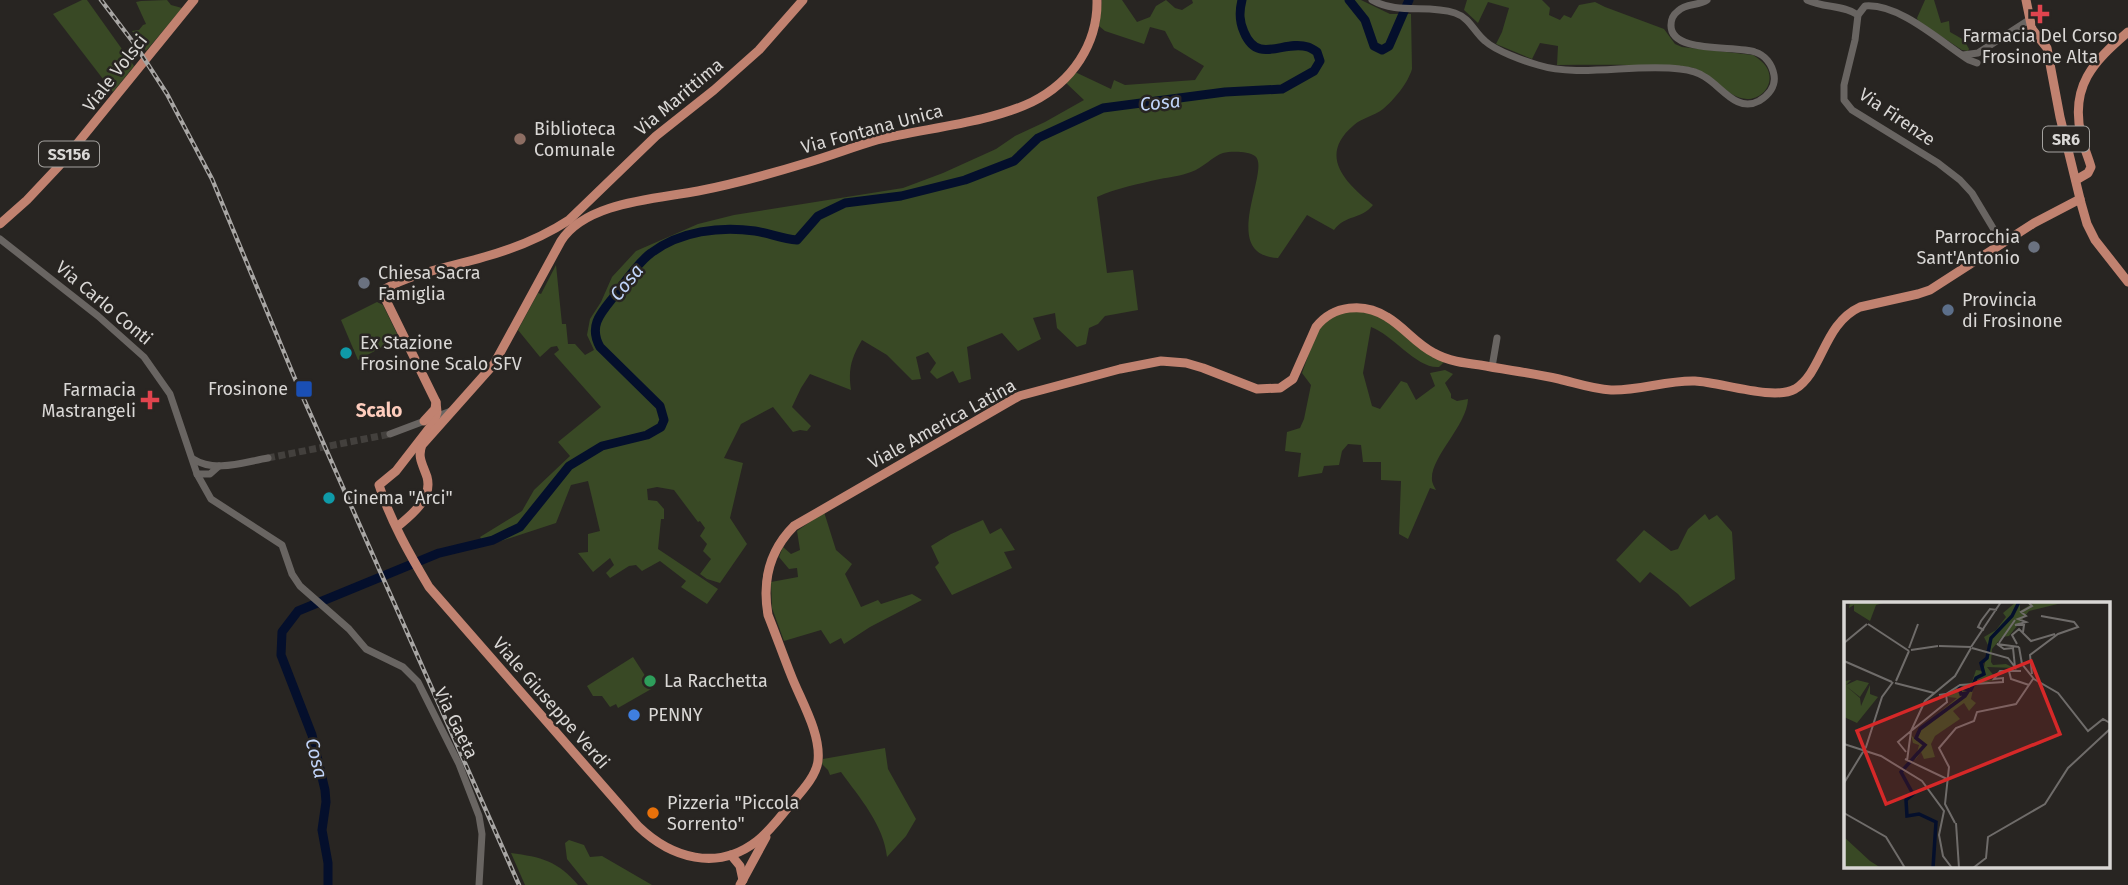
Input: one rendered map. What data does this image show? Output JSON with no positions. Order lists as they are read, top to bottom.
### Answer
{
  "streets": {
    "main road": [
      "Viale Volsci",
      "Via Marittima",
      "Via Fontana Unica",
      "SR6",
      "SS156",
      "Viale America Latina",
      "Viale Giuseppe Verdi"
    ],
    "street": ["Via Firenze", "Via Carlo Conti", "Via Gaeta"]
  },
  "crossings": [
    ["SR6", "Viale America Latina"],
    ["Via Carlo Conti", "Via Gaeta"],
    ["Viale America Latina", "Viale Giuseppe Verdi"]
  ],
  "districts": ["Scalo"],
  "water": ["Cosa"],
  "places": {
    "health": ["Farmacia Del Corso Frosinone Alta", "Farmacia Mastrangeli"],
    "other": [
      "Biblioteca Comunale",
      "Parrocchia Sant'Antonio",
      "Chiesa Sacra Famiglia",
      "Provincia di Frosinone",
      "Ex Stazione Frosinone Scalo SFV",
      "Cinema \"Arci\"",
      "La Racchetta",
      "PENNY",
      "Pizzeria \"Piccola Sorrento\""
    ],
    "transit": ["Frosinone"]
  }
}
